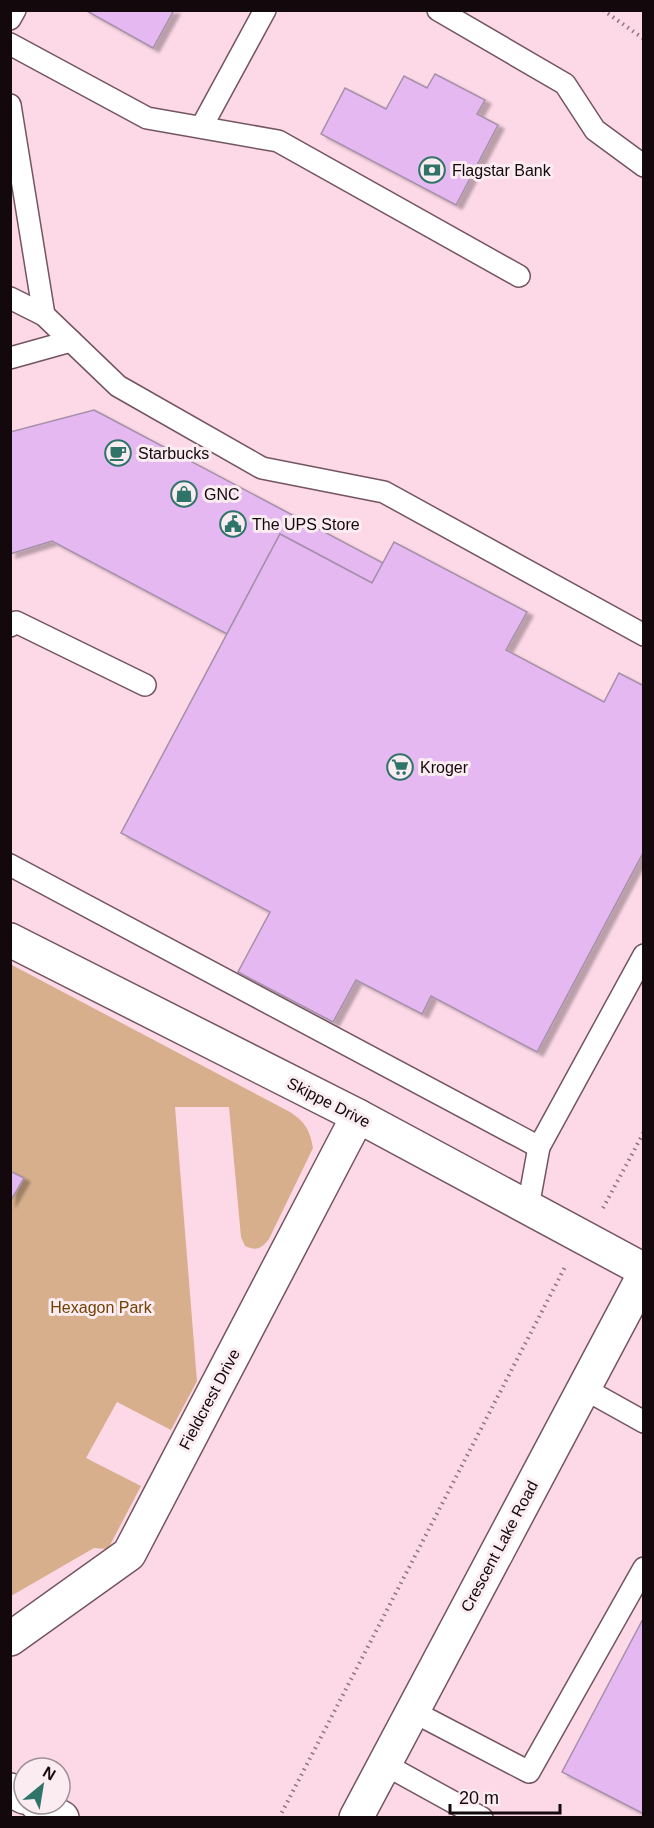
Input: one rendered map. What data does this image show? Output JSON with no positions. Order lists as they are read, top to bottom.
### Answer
{
  "streets": {
    "street": ["Skippe Drive", "Fieldcrest Drive", "Crescent Lake Road"]
  },
  "crossings": [
    ["Skippe Drive", "Fieldcrest Drive"]
  ],
  "parks": ["Hexagon Park"],
  "places": {
    "bank": ["Flagstar Bank"],
    "cafe": ["Starbucks"],
    "shop": ["GNC"],
    "public building": ["The UPS Store"],
    "supermarket": ["Kroger"]
  },
  "scale_bar": "20 m",
  "north": "top right"
}
